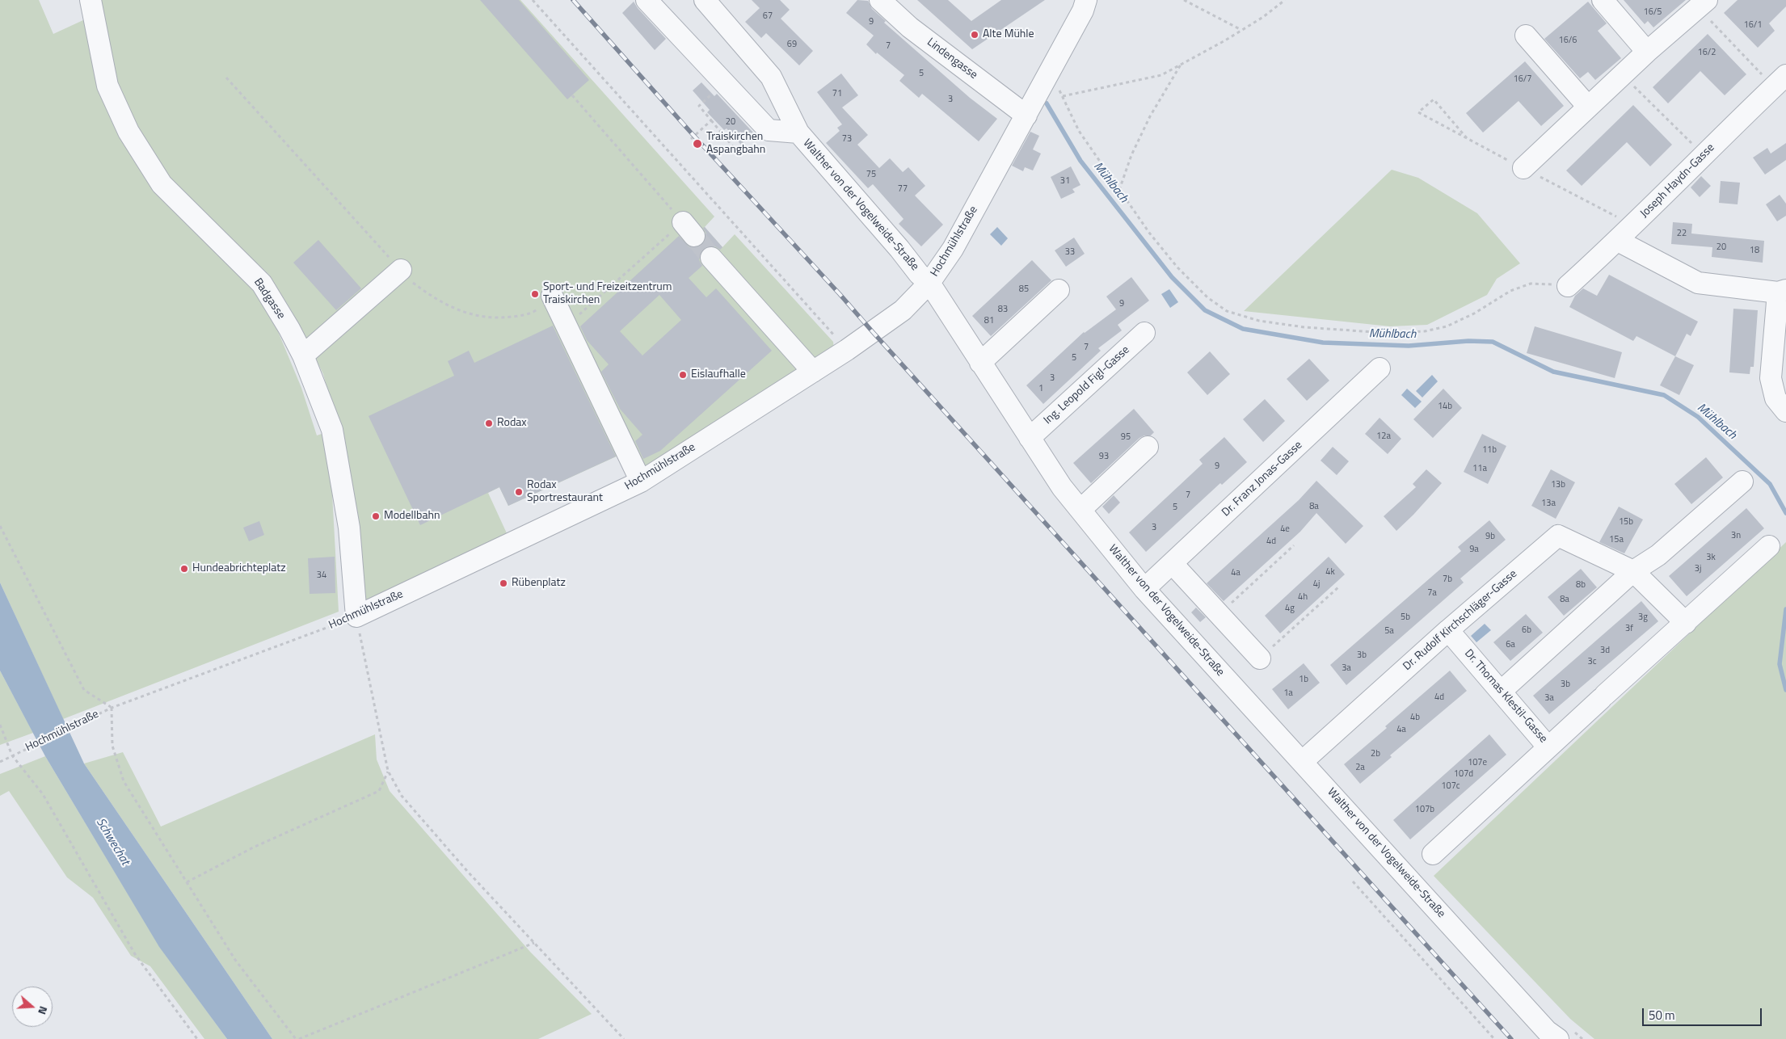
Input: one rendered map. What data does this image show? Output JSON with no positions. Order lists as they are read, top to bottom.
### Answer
{
  "streets": {
    "street": [
      "Lindengasse",
      "Joseph Haydn-Gasse",
      "Walther von der Vogelweide-Straße",
      "Hochmühlstraße",
      "Badgasse",
      "Ing. Leopold Figl-Gasse",
      "Dr. Franz Jonas-Gasse",
      "Dr. Rudolf Kirchschläger-Gasse",
      "Dr. Thomas Klestil-Gasse"
    ]
  },
  "crossings": [
    ["Lindengasse", "Hochmühlstraße"],
    ["Walther von der Vogelweide-Straße", "Hochmühlstraße"],
    ["Walther von der Vogelweide-Straße", "Ing. Leopold Figl-Gasse"],
    ["Walther von der Vogelweide-Straße", "Dr. Franz Jonas-Gasse"],
    ["Walther von der Vogelweide-Straße", "Dr. Rudolf Kirchschläger-Gasse"],
    ["Hochmühlstraße", "Badgasse"],
    ["Dr. Rudolf Kirchschläger-Gasse", "Dr. Thomas Klestil-Gasse"]
  ],
  "water": ["Mühlbach", "Schwechat"],
  "places": [
    "Alte Mühle",
    "Traiskirchen Aspangbahn",
    "Sport- und Freizeitzentrum Traiskirchen",
    "Eislaufhalle",
    "Rodax",
    "Rodax Sportrestaurant",
    "Modellbahn",
    "Hundeabrichteplatz",
    "Rübenplatz"
  ],
  "house_numbers": [
    "16/5",
    "67",
    "9",
    "16/1",
    "16/6",
    "69",
    "7",
    "16/2",
    "5",
    "16/7",
    "71",
    "3",
    "20",
    "73",
    "75",
    "31",
    "77",
    "22",
    "20",
    "18",
    "33",
    "85",
    "9",
    "83",
    "81",
    "7",
    "5",
    "3",
    "1",
    "14b",
    "12a",
    "95",
    "11b",
    "93",
    "9",
    "11a",
    "13b",
    "7",
    "13a",
    "8a",
    "5",
    "15b",
    "3",
    "4e",
    "3n",
    "9b",
    "15a",
    "4d",
    "9a",
    "3k",
    "3j",
    "4k",
    "4a",
    "34",
    "7b",
    "4j",
    "8b",
    "7a",
    "4h",
    "8a",
    "4g",
    "5b",
    "3g",
    "3f",
    "6b",
    "5a",
    "6a",
    "3d",
    "3b",
    "3c",
    "3a",
    "1b",
    "3b",
    "1a",
    "4d",
    "3a",
    "4b",
    "4a",
    "2b",
    "107e",
    "2a",
    "107d",
    "107c",
    "107b"
  ],
  "scale_bar": "50 m",
  "north": "right"
}
